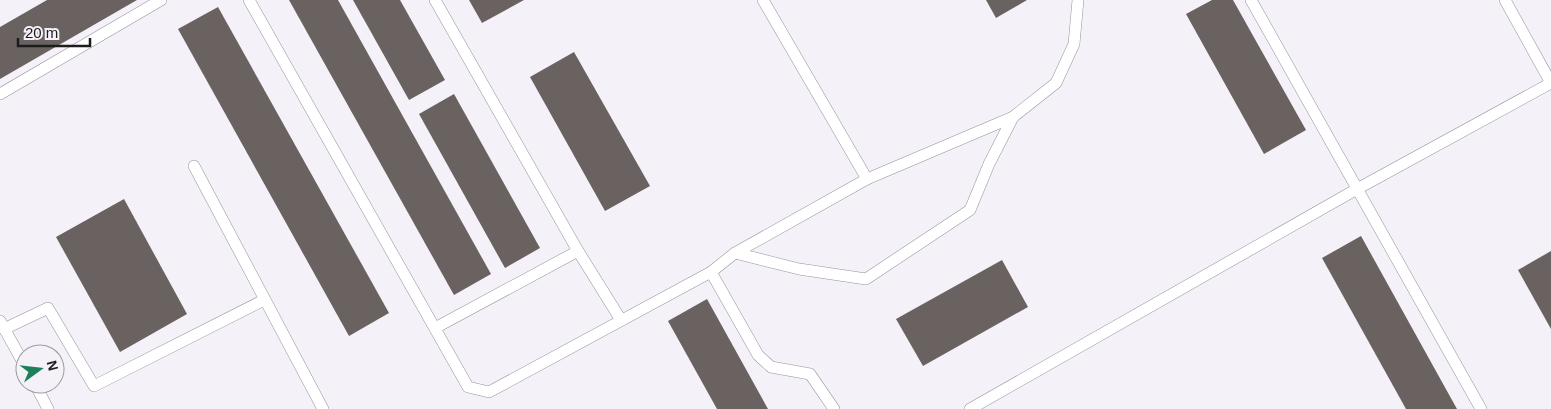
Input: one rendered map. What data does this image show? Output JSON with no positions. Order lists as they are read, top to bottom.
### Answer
{
  "scale_bar": "20 m",
  "north": "right"
}
